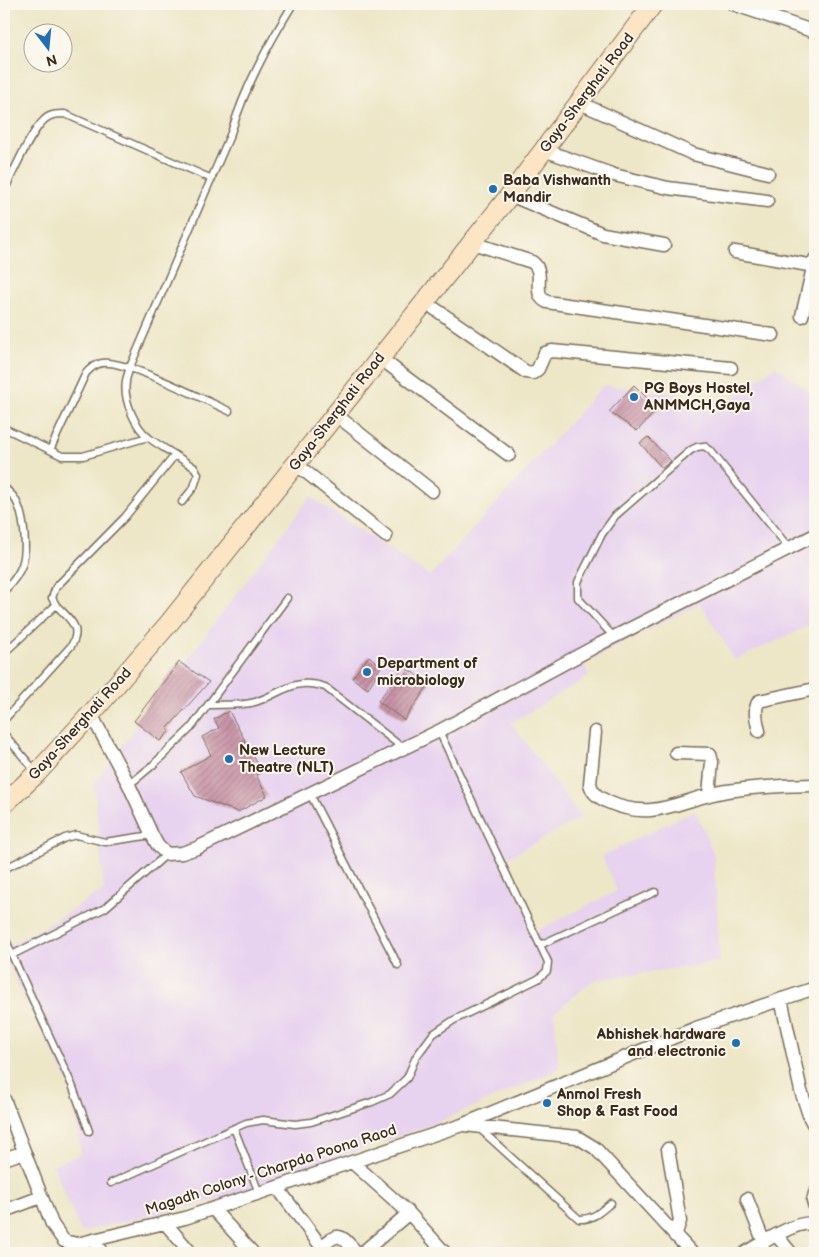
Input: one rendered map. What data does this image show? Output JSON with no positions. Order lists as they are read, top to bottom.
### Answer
{
  "streets": {
    "main road": ["Gaya-Sherghati Road"],
    "street": ["Magadh Colony - Charpda Poona Raod"]
  },
  "places": [
    "Baba Vishwanth Mandir",
    "PG Boys Hostel, ANMMCH,Gaya",
    "Department of microbiology",
    "New Lecture Theatre (NLT)",
    "Abhishek hardware and electronic",
    "Anmol Fresh Shop & Fast Food"
  ],
  "north": "bottom"
}
